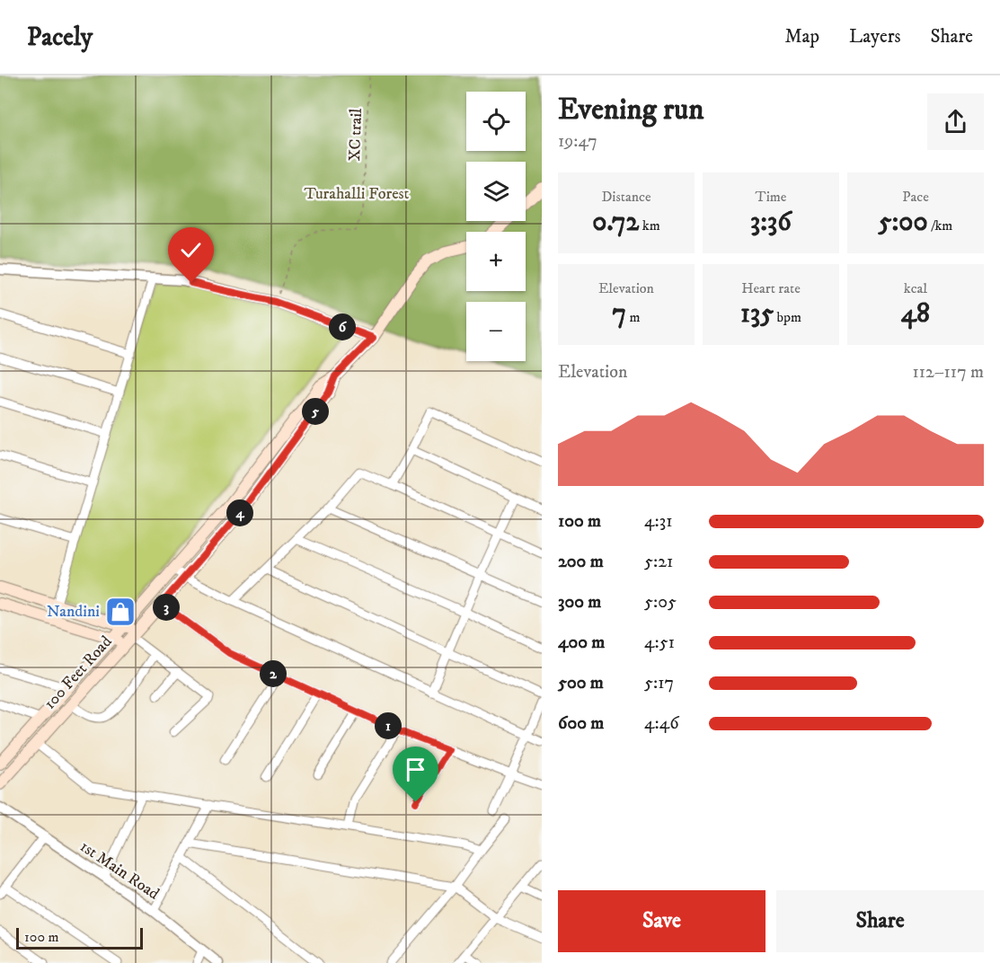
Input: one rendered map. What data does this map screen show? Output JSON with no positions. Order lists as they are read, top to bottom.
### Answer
{
  "streets": {
    "main road": ["100 Feet Road"],
    "street": ["1st Main Road"],
    "path": ["XC trail"]
  },
  "parks": ["Turahalli Forest"],
  "places": {
    "shop": ["Nandini"]
  },
  "scale_bar": "100 m",
  "page": {
    "header": "Pacely",
    "nav": ["Map", "Layers", "Share"],
    "heading": ["Evening run", "19:47"],
    "map_buttons": ["+", "−"],
    "stats": [
      ["Distance", "0.72 km"],
      ["Time", "3:36"],
      ["Pace", "5:00 /km"],
      ["Elevation", "7 m"],
      ["Heart rate", "135 bpm"],
      ["kcal", "48"]
    ],
    "pins": [
      "6",
      "5",
      "4",
      "3",
      "2",
      "1"
    ],
    "chart": ["Elevation", "112–117 m"],
    "list": [
      {
        "name": "100 m",
        "note": "4:31"
      },
      {
        "name": "200 m",
        "note": "5:21"
      },
      {
        "name": "300 m",
        "note": "5:05"
      },
      {
        "name": "400 m",
        "note": "4:51"
      },
      {
        "name": "500 m",
        "note": "5:17"
      },
      {
        "name": "600 m",
        "note": "4:46"
      }
    ],
    "buttons": ["Save", "Share"],
    "scale": "100 m"
  }
}
